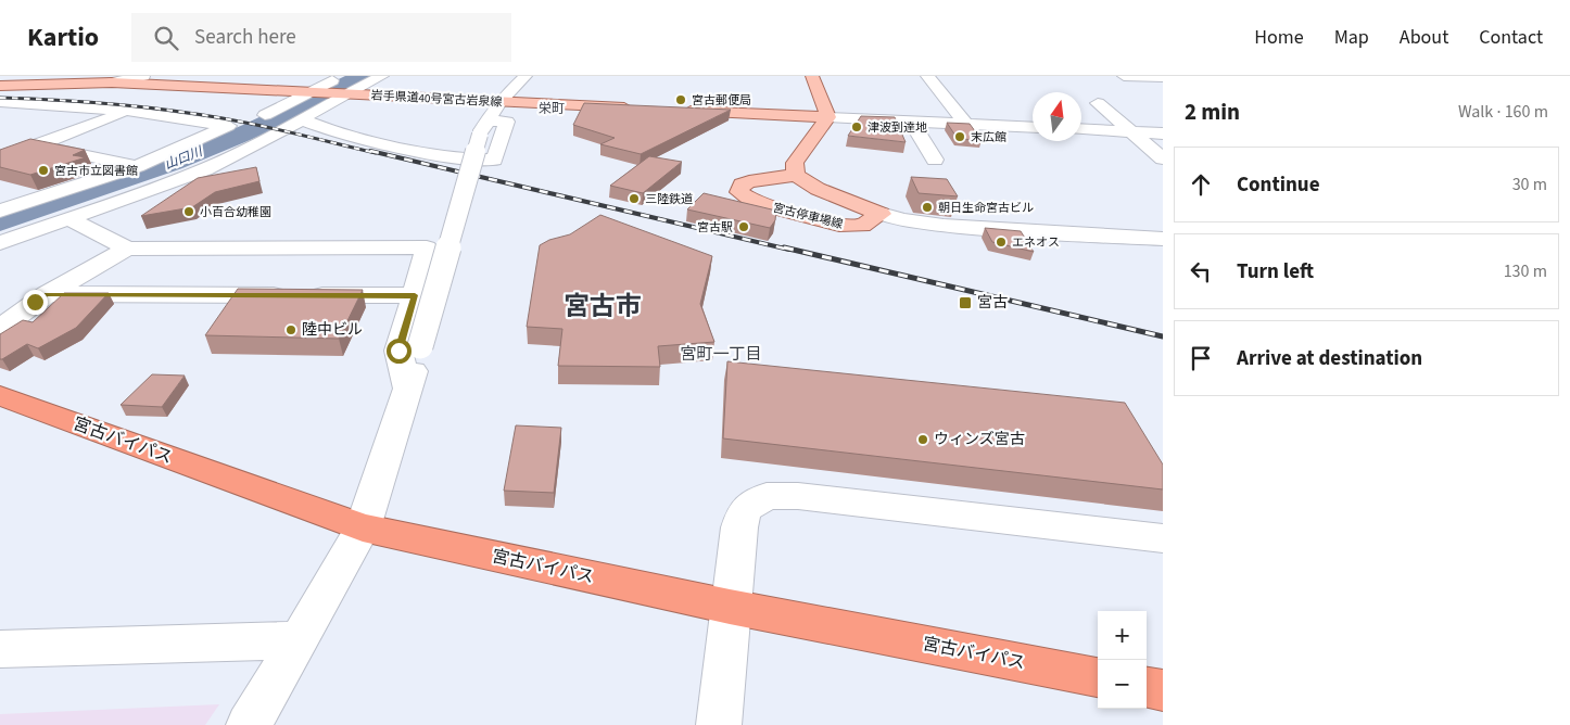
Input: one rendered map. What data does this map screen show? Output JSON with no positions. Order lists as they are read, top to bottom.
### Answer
{
  "streets": {
    "highway": ["宮古バイパス"],
    "main road": ["岩手県道40号宮古岩泉線", "宮古停車場線"]
  },
  "districts": ["栄町", "宮古市", "宮町一丁目"],
  "water": ["山口川"],
  "places": {
    "other": [
      "宮古郵便局",
      "津波到達地",
      "末広館",
      "宮古市立図書館",
      "三陸鉄道",
      "朝日生命宮古ビル",
      "小百合幼稚園",
      "宮古駅",
      "エネオス",
      "陸中ビル",
      "ウィンズ宮古"
    ],
    "transit": ["宮古"]
  },
  "north": "top",
  "page": {
    "header": "Kartio",
    "search": "Search here",
    "nav": [
      "Home",
      "Map",
      "About",
      "Contact"
    ],
    "heading": ["2 min", "Walk · 160 m"],
    "list": [
      ["Continue", "30 m"],
      ["Turn left", "130 m"],
      "Arrive at destination"
    ],
    "map_buttons": ["+", "−"]
  }
}
